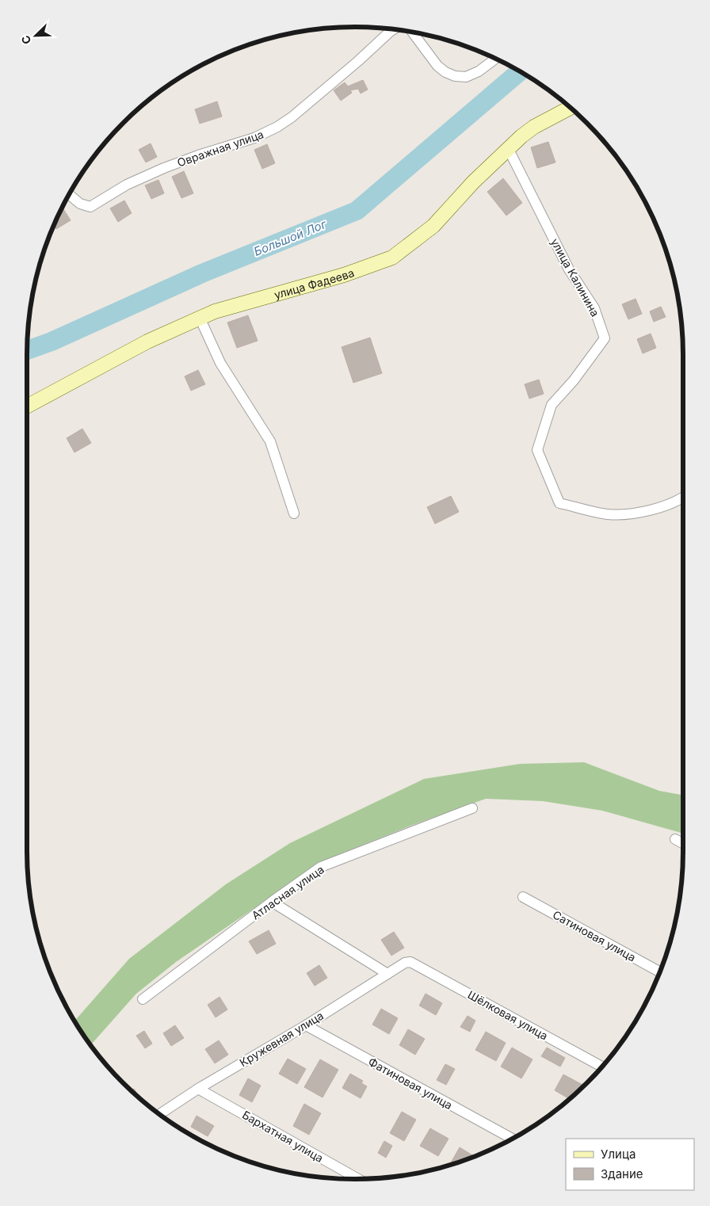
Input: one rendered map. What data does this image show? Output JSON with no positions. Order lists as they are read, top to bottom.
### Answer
{
  "streets": {
    "street": [
      "Овражная улица",
      "улица Калинина",
      "улица Фадеева",
      "Атласная улица",
      "Сатиновая улица",
      "Шёлковая улица",
      "Кружевная улица",
      "Фатиновая улица",
      "Бархатная улица"
    ]
  },
  "crossings": [
    ["улица Калинина", "улица Фадеева"],
    ["Шёлковая улица", "Кружевная улица"],
    ["Кружевная улица", "Фатиновая улица"],
    ["Кружевная улица", "Бархатная улица"]
  ],
  "water": ["Большой Лог"],
  "legend": ["Улица", "Здание"],
  "north": "bottom left"
}
